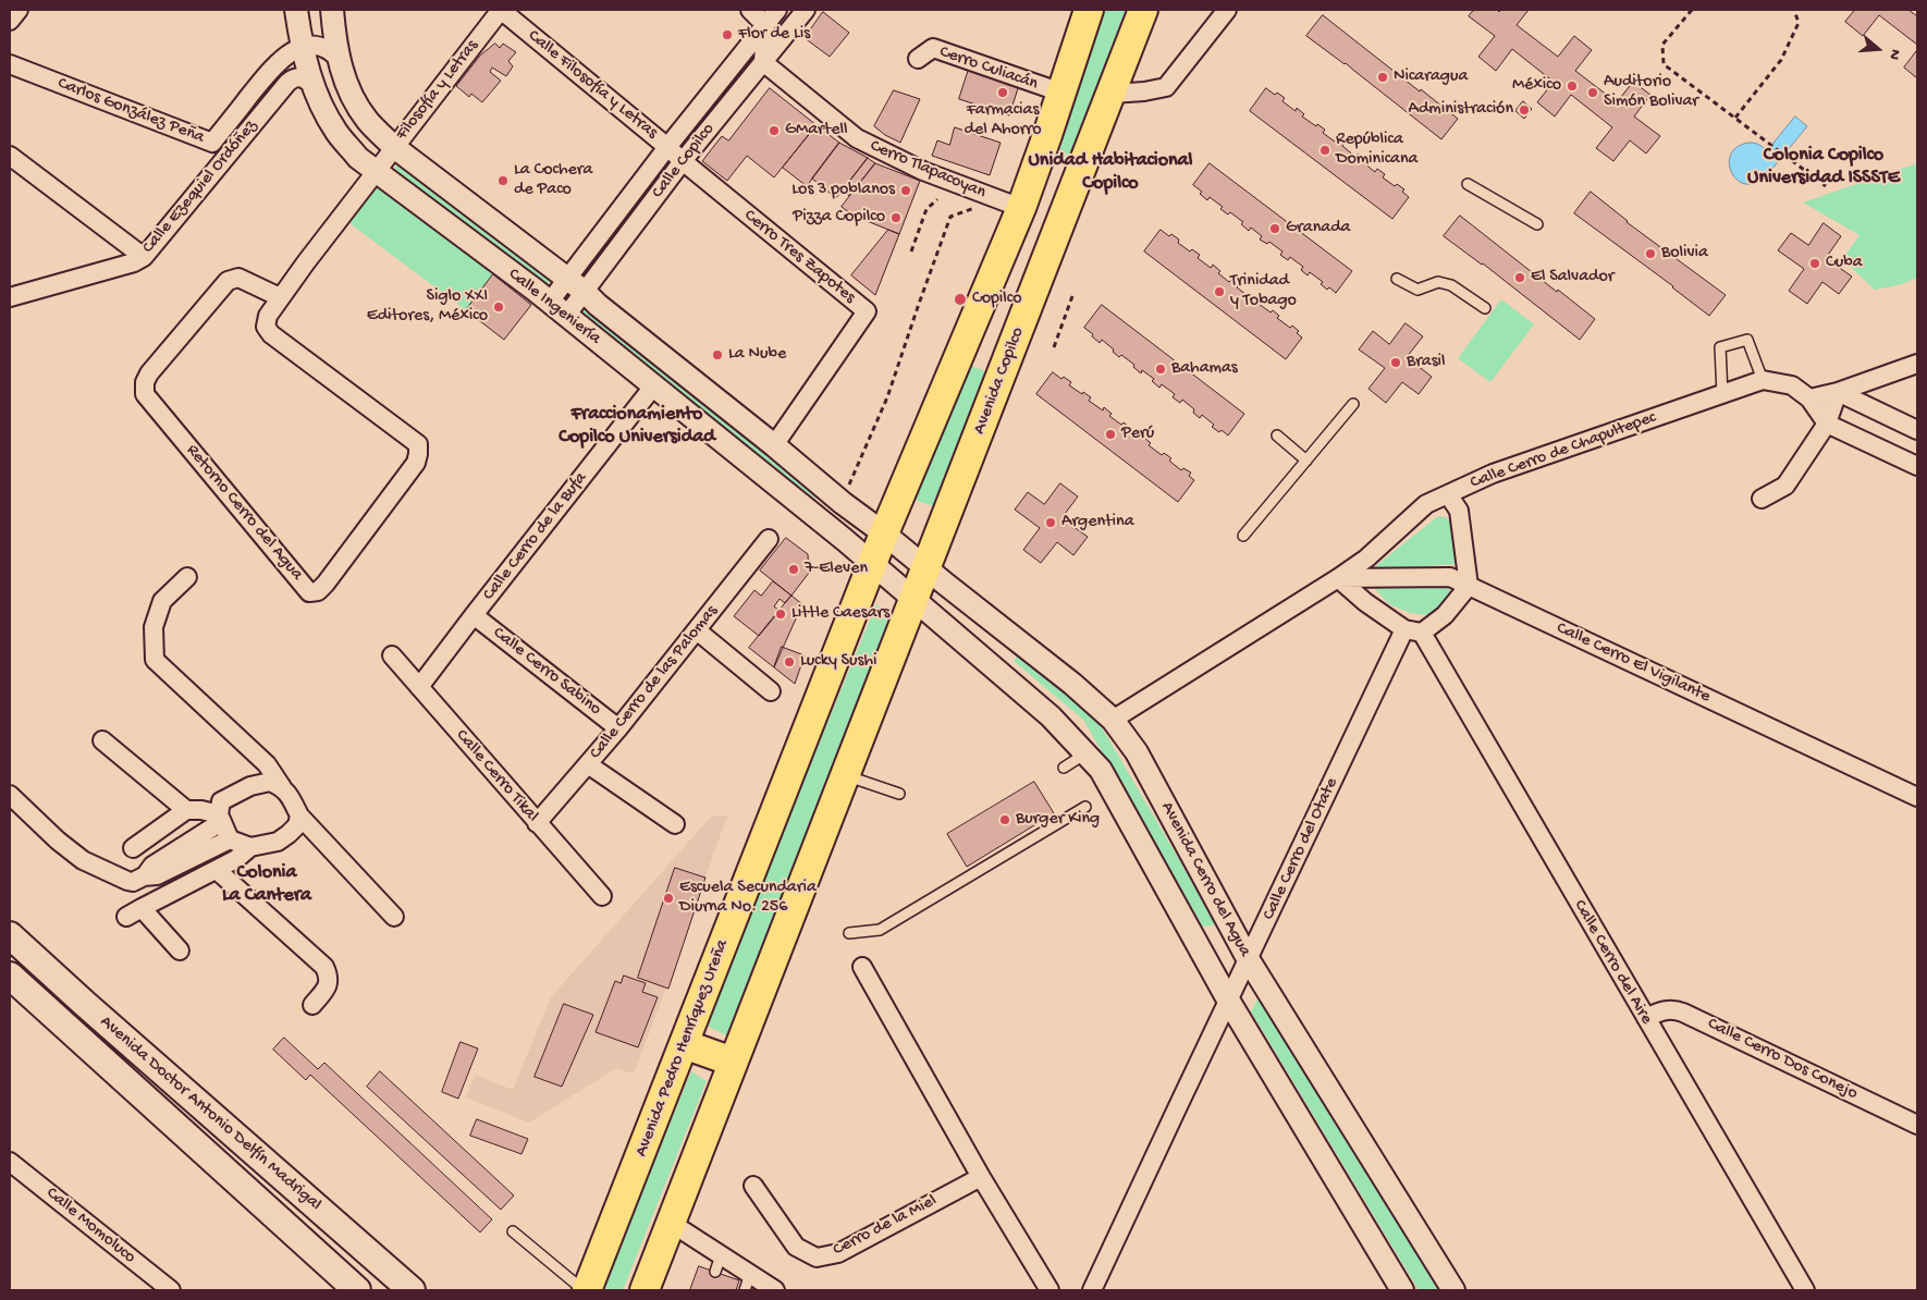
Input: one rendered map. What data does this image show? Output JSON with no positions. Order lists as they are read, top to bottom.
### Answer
{
  "streets": {
    "main road": ["Avenida Copilco", "Avenida Pedro Henríquez Ureña", "Avenida Doctor Antonio Delfín Madrigal"],
    "street": [
      "Cerro Culiacán",
      "Calle Filosofía y Letras",
      "Filosofía y Letras",
      "Carlos González Peña",
      "Calle Copilco",
      "Cerro Tlapacoyan",
      "Calle Ezequiel Ordóñez",
      "Cerro Tres Zapotes",
      "Calle Ingeniería",
      "Calle Cerro de Chapultepec",
      "Retorno Cerro del Agua",
      "Calle Cerro de la Bufa",
      "Calle Cerro El Vigilante",
      "Calle Cerro Sabino",
      "Calle Cerro de las Palomas",
      "Calle Cerro Tikal",
      "Calle Cerro del Otate",
      "Avenida Cerro del Agua",
      "Calle Cerro del Aire",
      "Calle Cerro Dos Conejo",
      "Calle Momoluco",
      "Cerro de la Miel"
    ]
  },
  "crossings": [
    ["Calle Filosofía y Letras", "Filosofía y Letras"],
    ["Calle Filosofía y Letras", "Calle Copilco"],
    ["Calle Filosofía y Letras", "Cerro Tres Zapotes"],
    ["Filosofía y Letras", "Calle Ingeniería"],
    ["Filosofía y Letras", "Retorno Cerro del Agua"],
    ["Carlos González Peña", "Calle Ingeniería"],
    ["Calle Copilco", "Cerro Tlapacoyan"],
    ["Calle Copilco", "Cerro Tres Zapotes"],
    ["Calle Copilco", "Calle Ingeniería"],
    ["Calle Ezequiel Ordóñez", "Calle Ingeniería"],
    ["Cerro Tres Zapotes", "Calle Ingeniería"],
    ["Calle Ingeniería", "Retorno Cerro del Agua"],
    ["Calle Ingeniería", "Calle Cerro de la Bufa"],
    ["Calle Ingeniería", "Avenida Cerro del Agua"],
    ["Calle Ingeniería", "Avenida Pedro Henríquez Ureña"],
    ["Avenida Copilco", "Avenida Cerro del Agua"],
    ["Calle Cerro de Chapultepec", "Calle Cerro El Vigilante"],
    ["Calle Cerro de Chapultepec", "Avenida Cerro del Agua"],
    ["Calle Cerro de la Bufa", "Calle Cerro Sabino"],
    ["Calle Cerro de la Bufa", "Calle Cerro Tikal"],
    ["Calle Cerro Sabino", "Calle Cerro de las Palomas"],
    ["Calle Cerro de las Palomas", "Calle Cerro Tikal"],
    ["Calle Cerro del Otate", "Avenida Cerro del Agua"],
    ["Avenida Cerro del Agua", "Avenida Pedro Henríquez Ureña"],
    ["Calle Cerro del Aire", "Calle Cerro Dos Conejo"]
  ],
  "districts": [
    "Colonia Copilco Universidad ISSSTE",
    "Unidad Habitacional Copilco",
    "Fraccionamiento Copilco Universidad",
    "Colonia La Cantera"
  ],
  "places": [
    "Flor de Lis",
    "Nicaragua",
    "México",
    "Farmacias del Ahorro",
    "Auditorio Simón Bolivar",
    "Administración",
    "GMartell",
    "República Dominicana",
    "La Cochera de Paco",
    "Los 3 poblanos",
    "Pizza Copilco",
    "Granada",
    "Bolivia",
    "Cuba",
    "El Salvador",
    "Trinidad y Tobago",
    "Copilco",
    "Siglo XXI Editores, México",
    "La Nube",
    "Brasil",
    "Bahamas",
    "Perú",
    "Argentina",
    "7-Eleven",
    "Little Caesars",
    "Lucky Sushi",
    "Burger King",
    "Escuela Secundaria Diurna No. 256"
  ],
  "north": "right"
}
